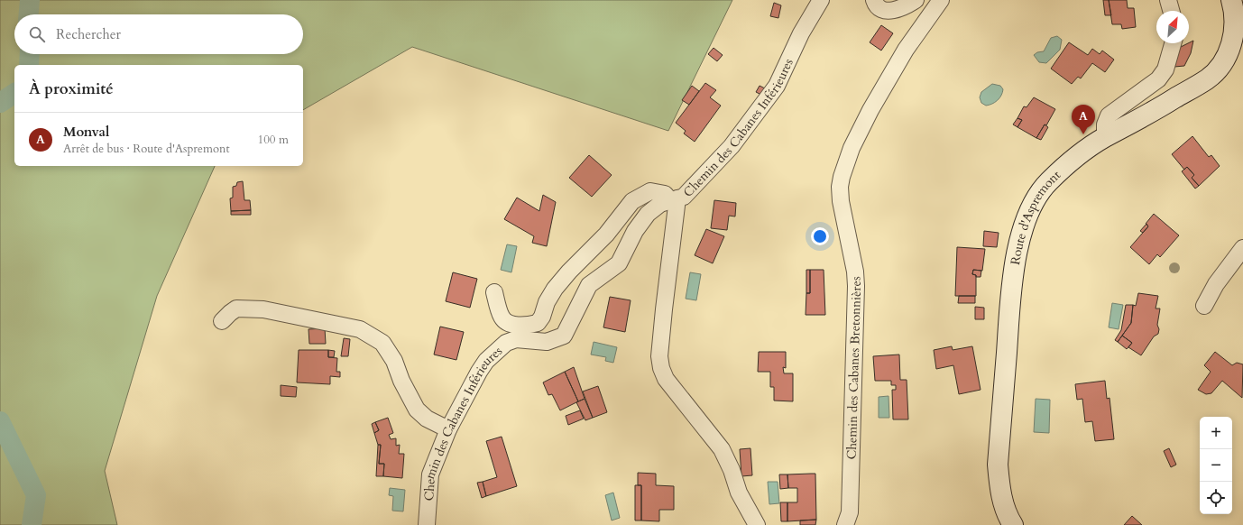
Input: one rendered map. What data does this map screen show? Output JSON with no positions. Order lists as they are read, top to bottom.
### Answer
{
  "streets": {
    "street": ["Chemin des Cabanes Inférieures", "Route d'Aspremont", "Chemin des Cabanes Bretonnières"]
  },
  "north": "top right",
  "page": {
    "search": "Rechercher",
    "heading": "À proximité",
    "pins": "A",
    "list": [
      {
        "mark": "A",
        "name": "Monval",
        "note": "Arrêt de bus · Route d'Aspremont",
        "value": "100 m"
      }
    ],
    "map_buttons": ["+", "−"]
  }
}
